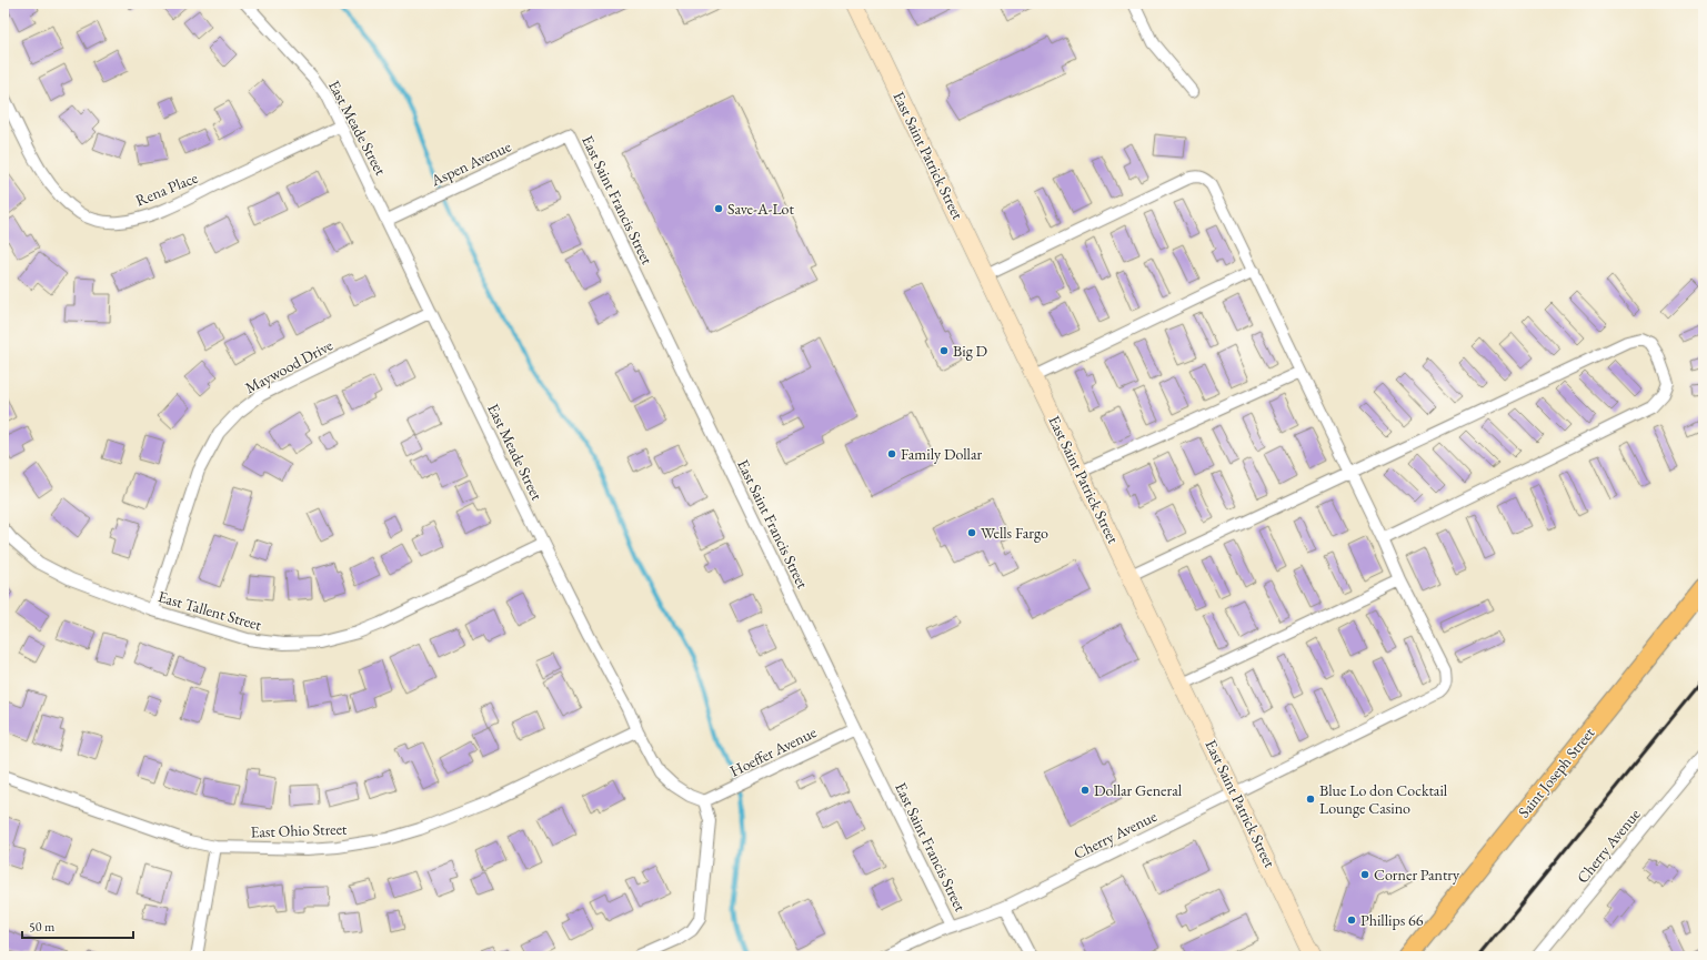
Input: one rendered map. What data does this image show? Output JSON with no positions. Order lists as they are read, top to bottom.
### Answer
{
  "streets": {
    "main road": ["East Saint Patrick Street", "Saint Joseph Street"],
    "street": [
      "East Meade Street",
      "Aspen Avenue",
      "Rena Place",
      "East Saint Francis Street",
      "Maywood Drive",
      "East Tallent Street",
      "Hoeffer Avenue",
      "East Ohio Street",
      "Cherry Avenue"
    ]
  },
  "crossings": [
    ["East Meade Street", "Aspen Avenue"],
    ["East Meade Street", "Rena Place"],
    ["East Meade Street", "Maywood Drive"],
    ["East Meade Street", "East Tallent Street"],
    ["East Meade Street", "Hoeffer Avenue"],
    ["East Meade Street", "East Ohio Street"],
    ["East Saint Patrick Street", "Cherry Avenue"],
    ["Aspen Avenue", "East Saint Francis Street"],
    ["East Saint Francis Street", "Hoeffer Avenue"],
    ["East Saint Francis Street", "Cherry Avenue"],
    ["Maywood Drive", "East Tallent Street"]
  ],
  "places": [
    "Save-A-Lot",
    "Big D",
    "Family Dollar",
    "Wells Fargo",
    "Dollar General",
    "Blue Lo don Cocktail Lounge Casino",
    "Corner Pantry",
    "Phillips 66"
  ],
  "scale_bar": "50 m"
}
